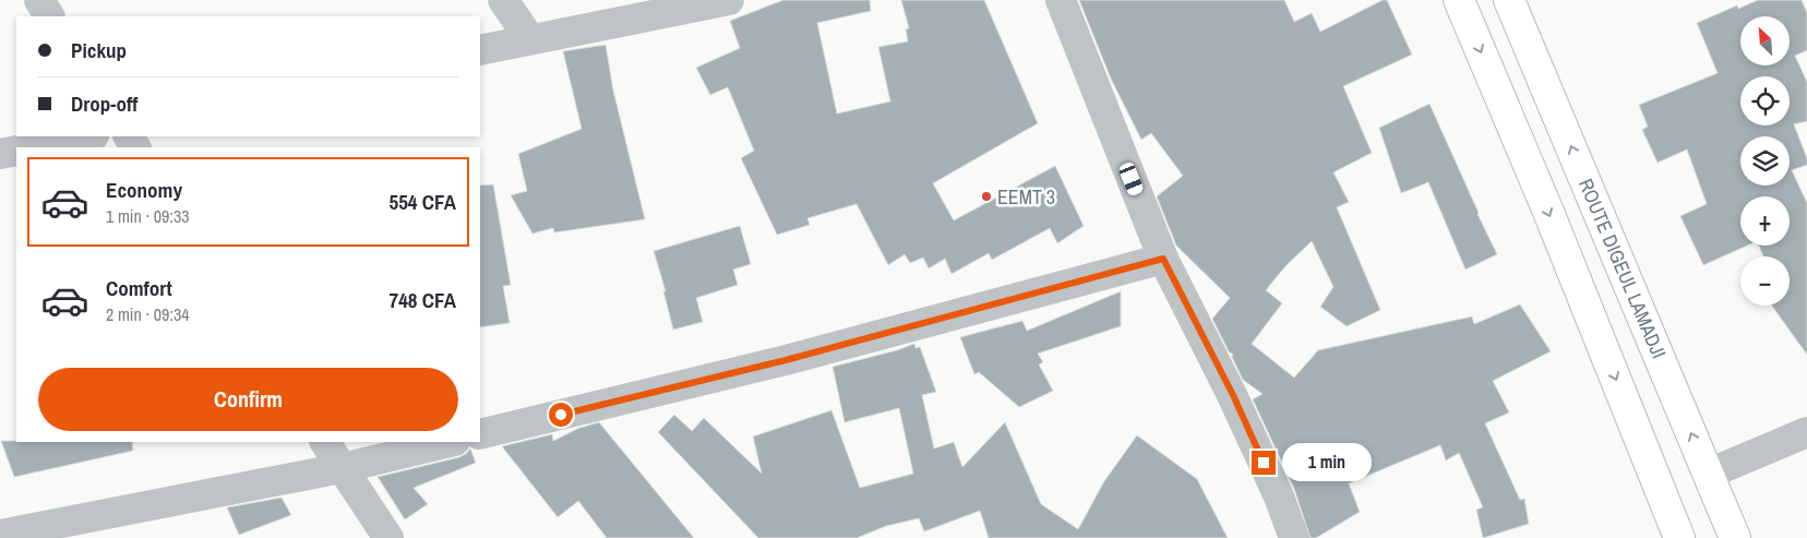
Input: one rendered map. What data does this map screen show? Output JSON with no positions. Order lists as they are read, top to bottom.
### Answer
{
  "streets": {
    "main road": ["ROUTE DIGEUL LAMADJI"]
  },
  "places": ["EEMT 3"],
  "north": "top left",
  "page": {
    "map_buttons": ["+", "−"],
    "banner": ["Pickup", "Drop-off"],
    "list": [
      {
        "name": "Economy",
        "note": "1 min · 09:33",
        "value": "554 CFA"
      },
      {
        "name": "Comfort",
        "note": "2 min · 09:34",
        "value": "748 CFA"
      }
    ],
    "buttons": "Confirm",
    "bubble": "1 min"
  }
}
